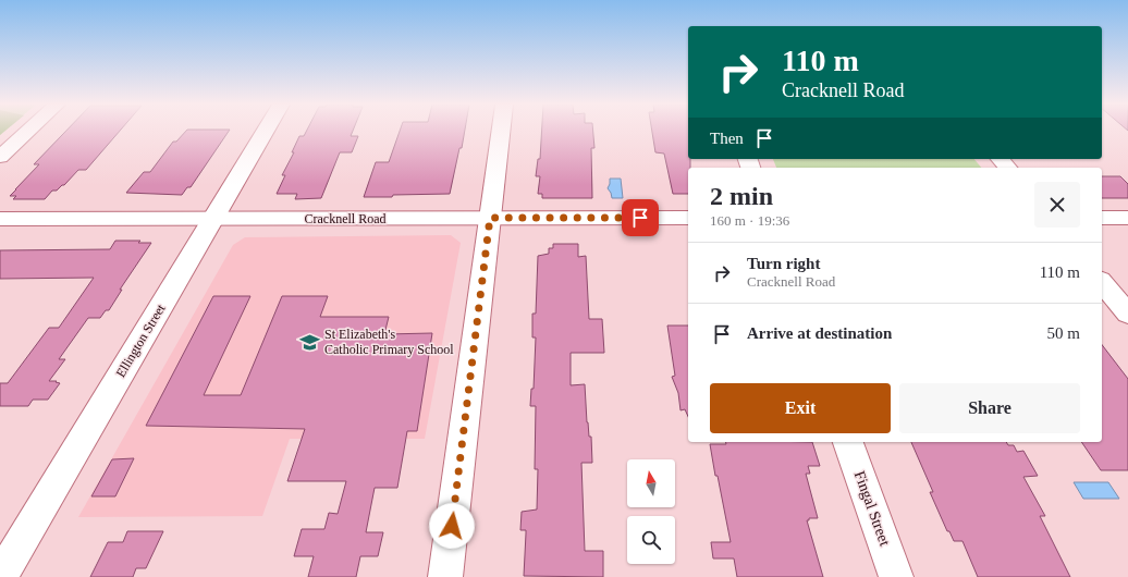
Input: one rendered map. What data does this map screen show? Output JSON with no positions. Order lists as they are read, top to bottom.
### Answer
{
  "streets": {
    "street": ["Cracknell Road", "Ellington Street", "Fingal Street"]
  },
  "crossings": [
    ["Cracknell Road", "Ellington Street"]
  ],
  "places": {
    "school or university": ["St Elizabeth's Catholic Primary School"]
  },
  "north": "top",
  "page": {
    "turn": ["110 m", "Cracknell Road"],
    "then": "Then",
    "heading": ["2 min", "160 m · 19:36"],
    "list": [
      {
        "name": "Turn right",
        "note": "Cracknell Road",
        "value": "110 m"
      },
      {
        "name": "Arrive at destination",
        "value": "50 m"
      }
    ],
    "buttons": ["Exit", "Share"]
  }
}
